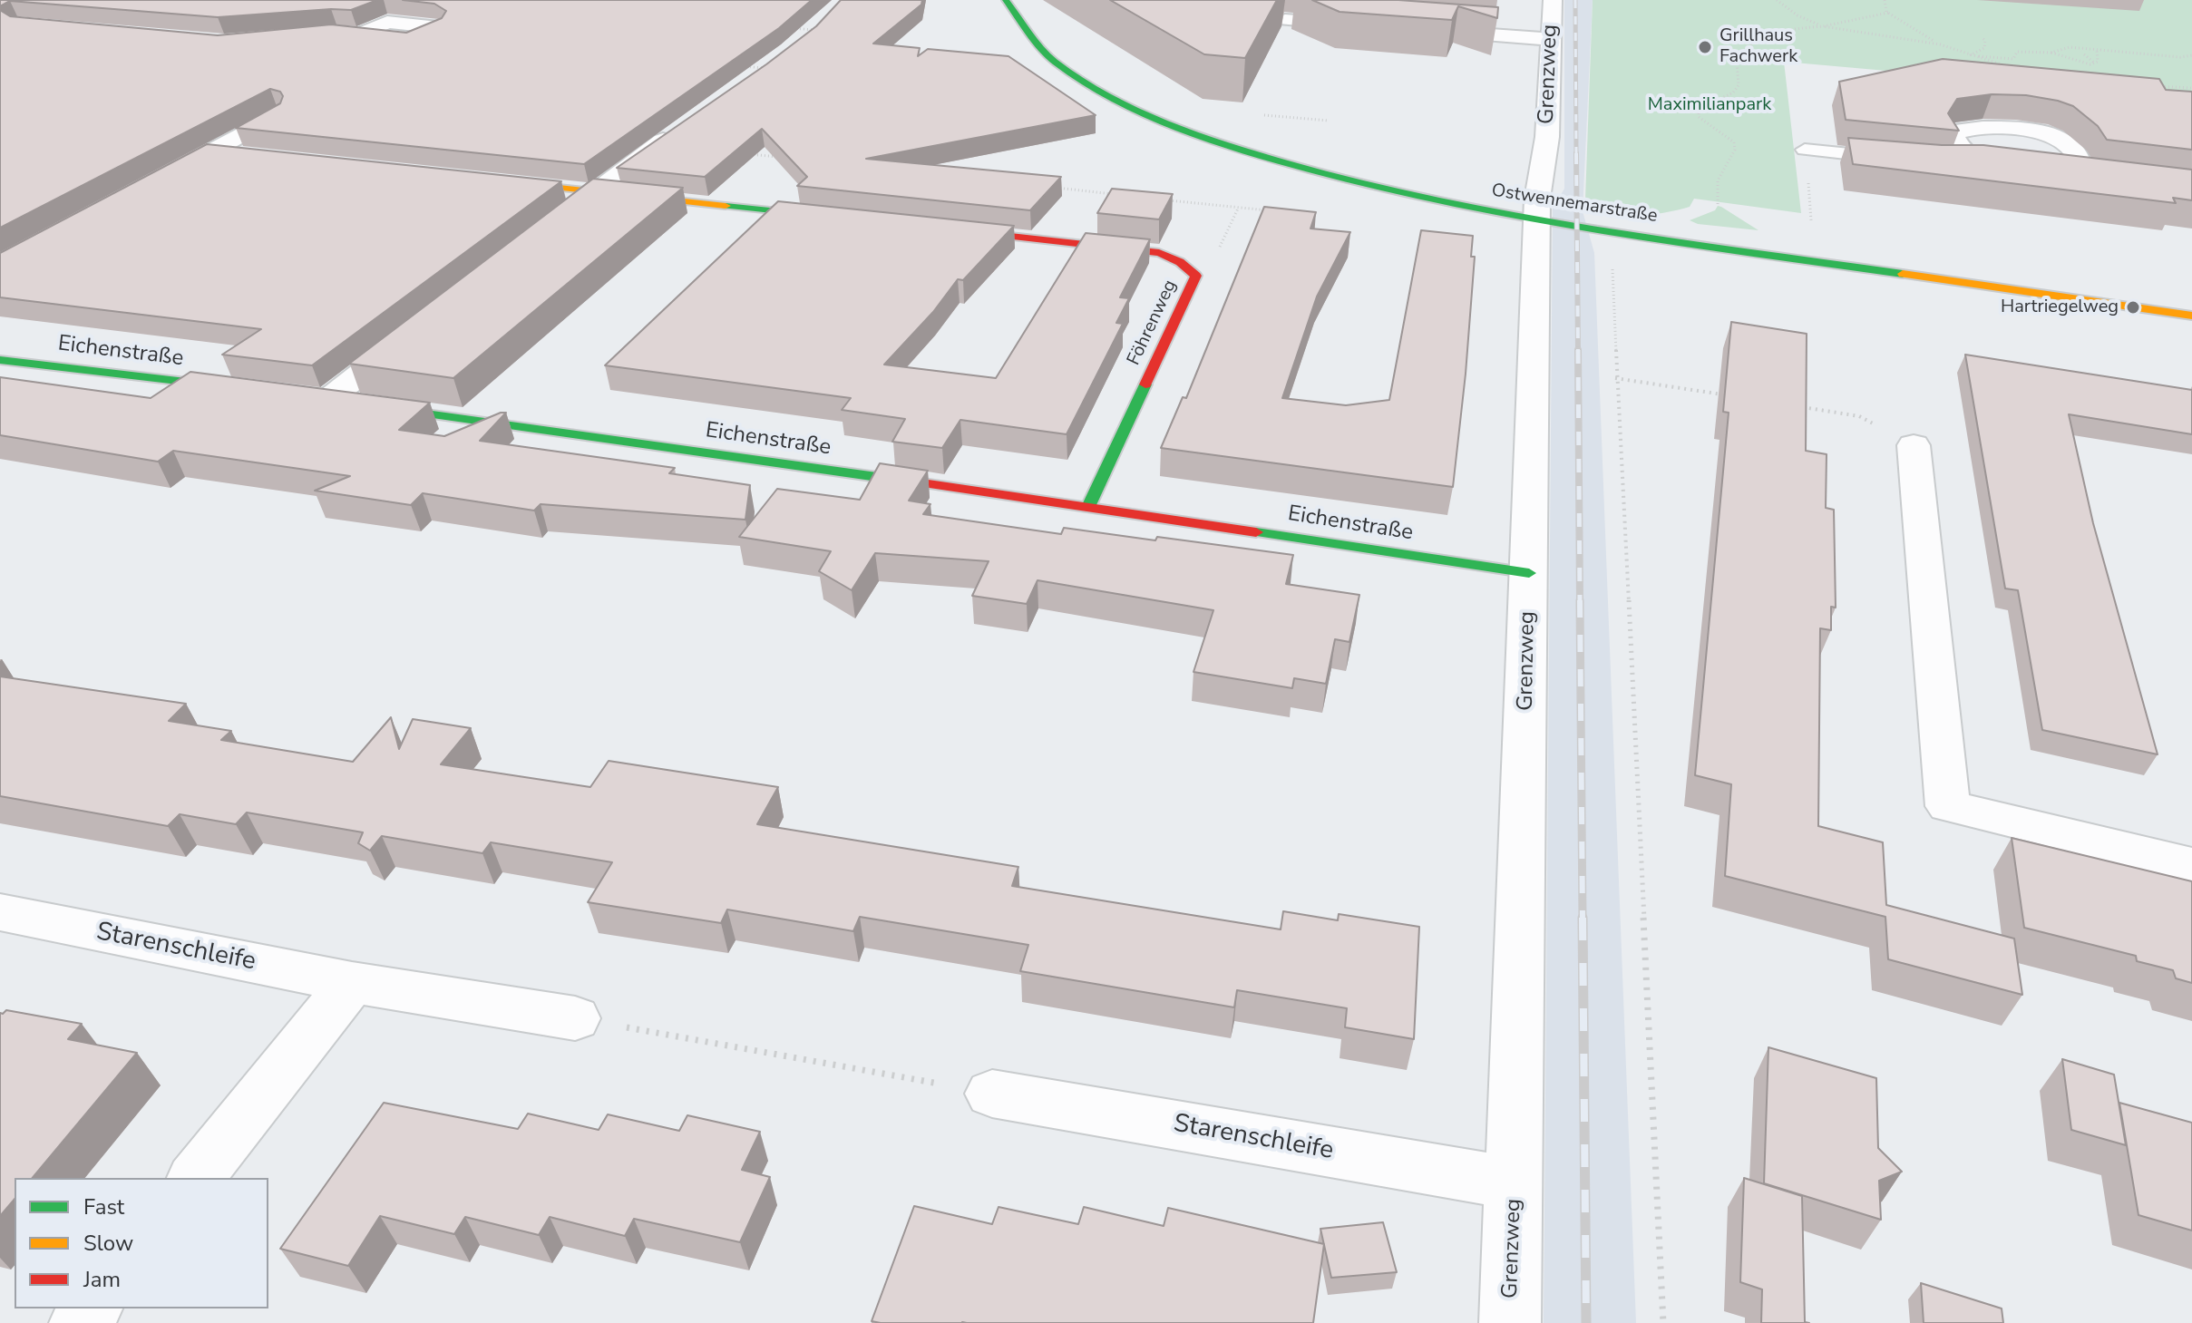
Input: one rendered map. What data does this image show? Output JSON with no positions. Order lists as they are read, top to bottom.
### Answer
{
  "streets": {
    "street": [
      "Grenzweg",
      "Ostwennemarstraße",
      "Föhrenweg",
      "Eichenstraße",
      "Starenschleife"
    ]
  },
  "crossings": [
    ["Grenzweg", "Ostwennemarstraße"],
    ["Grenzweg", "Eichenstraße"],
    ["Grenzweg", "Starenschleife"],
    ["Föhrenweg", "Eichenstraße"]
  ],
  "parks": ["Maximilianpark"],
  "places": ["Grillhaus Fachwerk", "Hartriegelweg"],
  "legend": ["Fast", "Slow", "Jam"]
}
